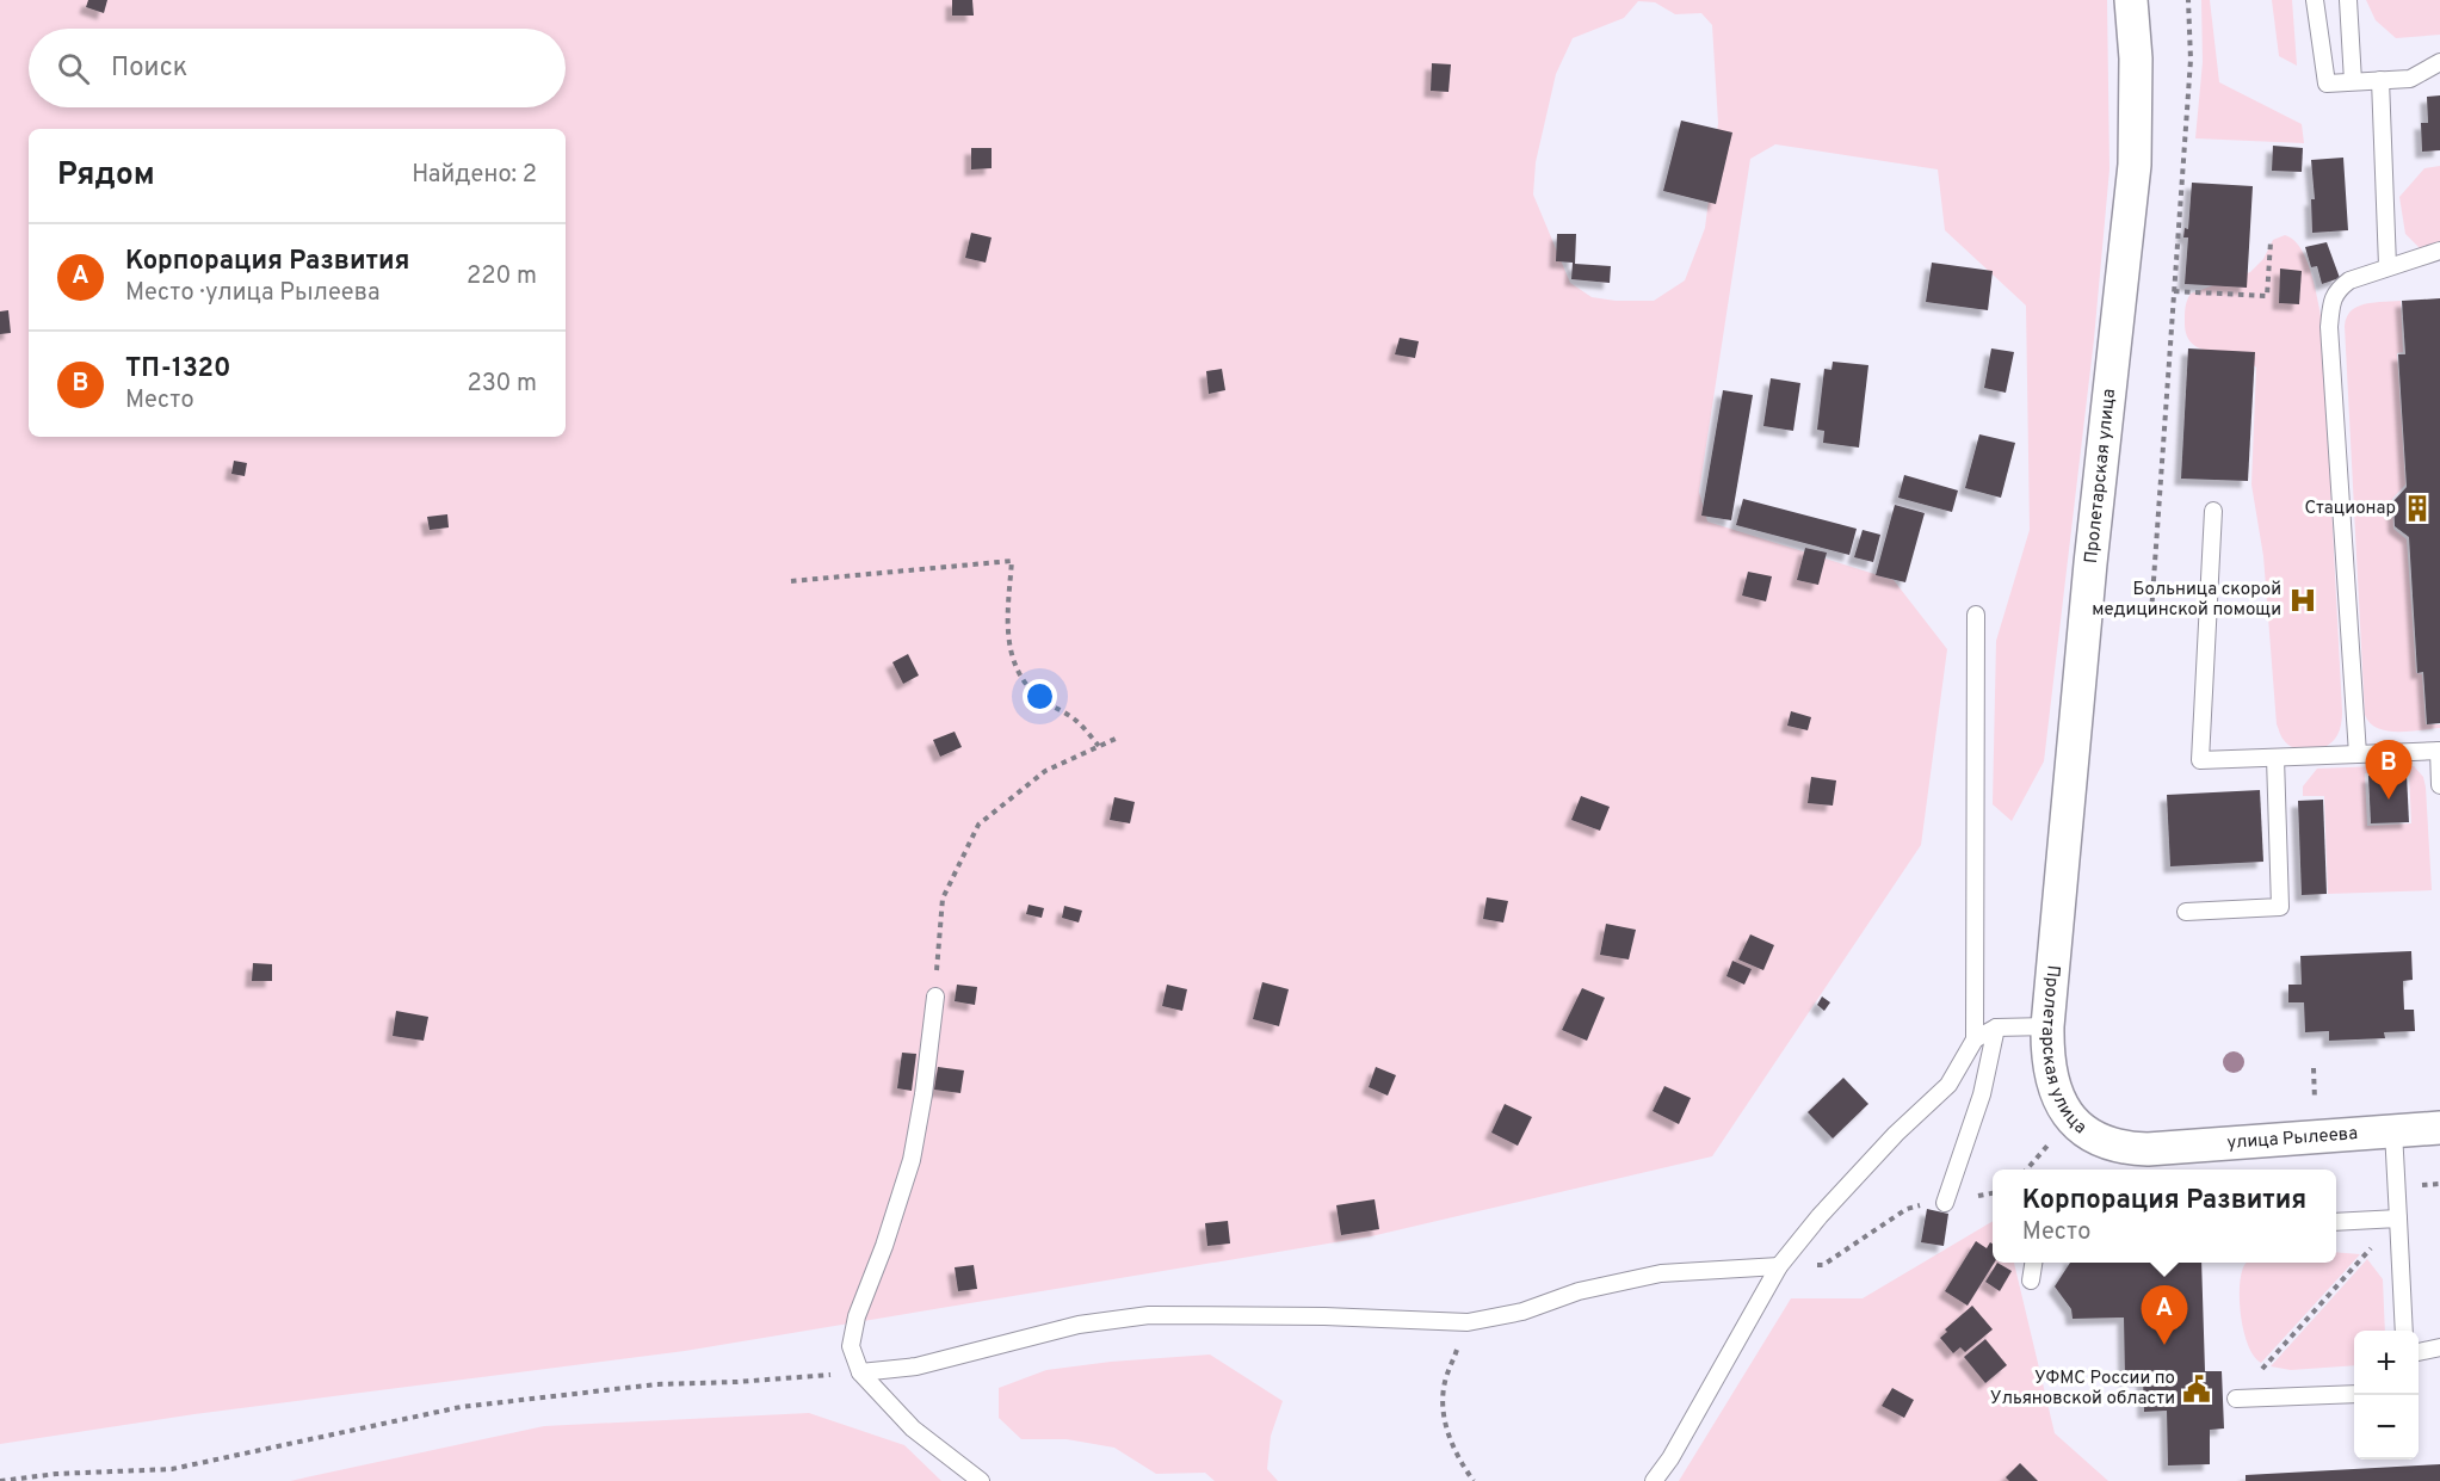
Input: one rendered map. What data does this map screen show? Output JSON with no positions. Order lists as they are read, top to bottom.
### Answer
{
  "streets": {
    "street": ["Пролетарская улица", "улица Рылеева"]
  },
  "crossings": [
    ["Пролетарская улица", "улица Рылеева"]
  ],
  "places": {
    "building": ["Стационар"],
    "hospital": ["Больница скорой медицинской помощи"],
    "public building": ["УФМС России по Ульяновской области"]
  },
  "page": {
    "search": "Поиск",
    "heading": ["Рядом", "Найдено: 2"],
    "list": [
      {
        "mark": "A",
        "name": "Корпорация Развития",
        "note": "Место · улица Рылеева",
        "value": "220 m"
      },
      {
        "mark": "B",
        "name": "ТП-1320",
        "note": "Место",
        "value": "230 m"
      }
    ],
    "pins": ["B", "A"],
    "popup": ["Корпорация Развития", "Место"],
    "map_buttons": ["+", "−"]
  }
}
